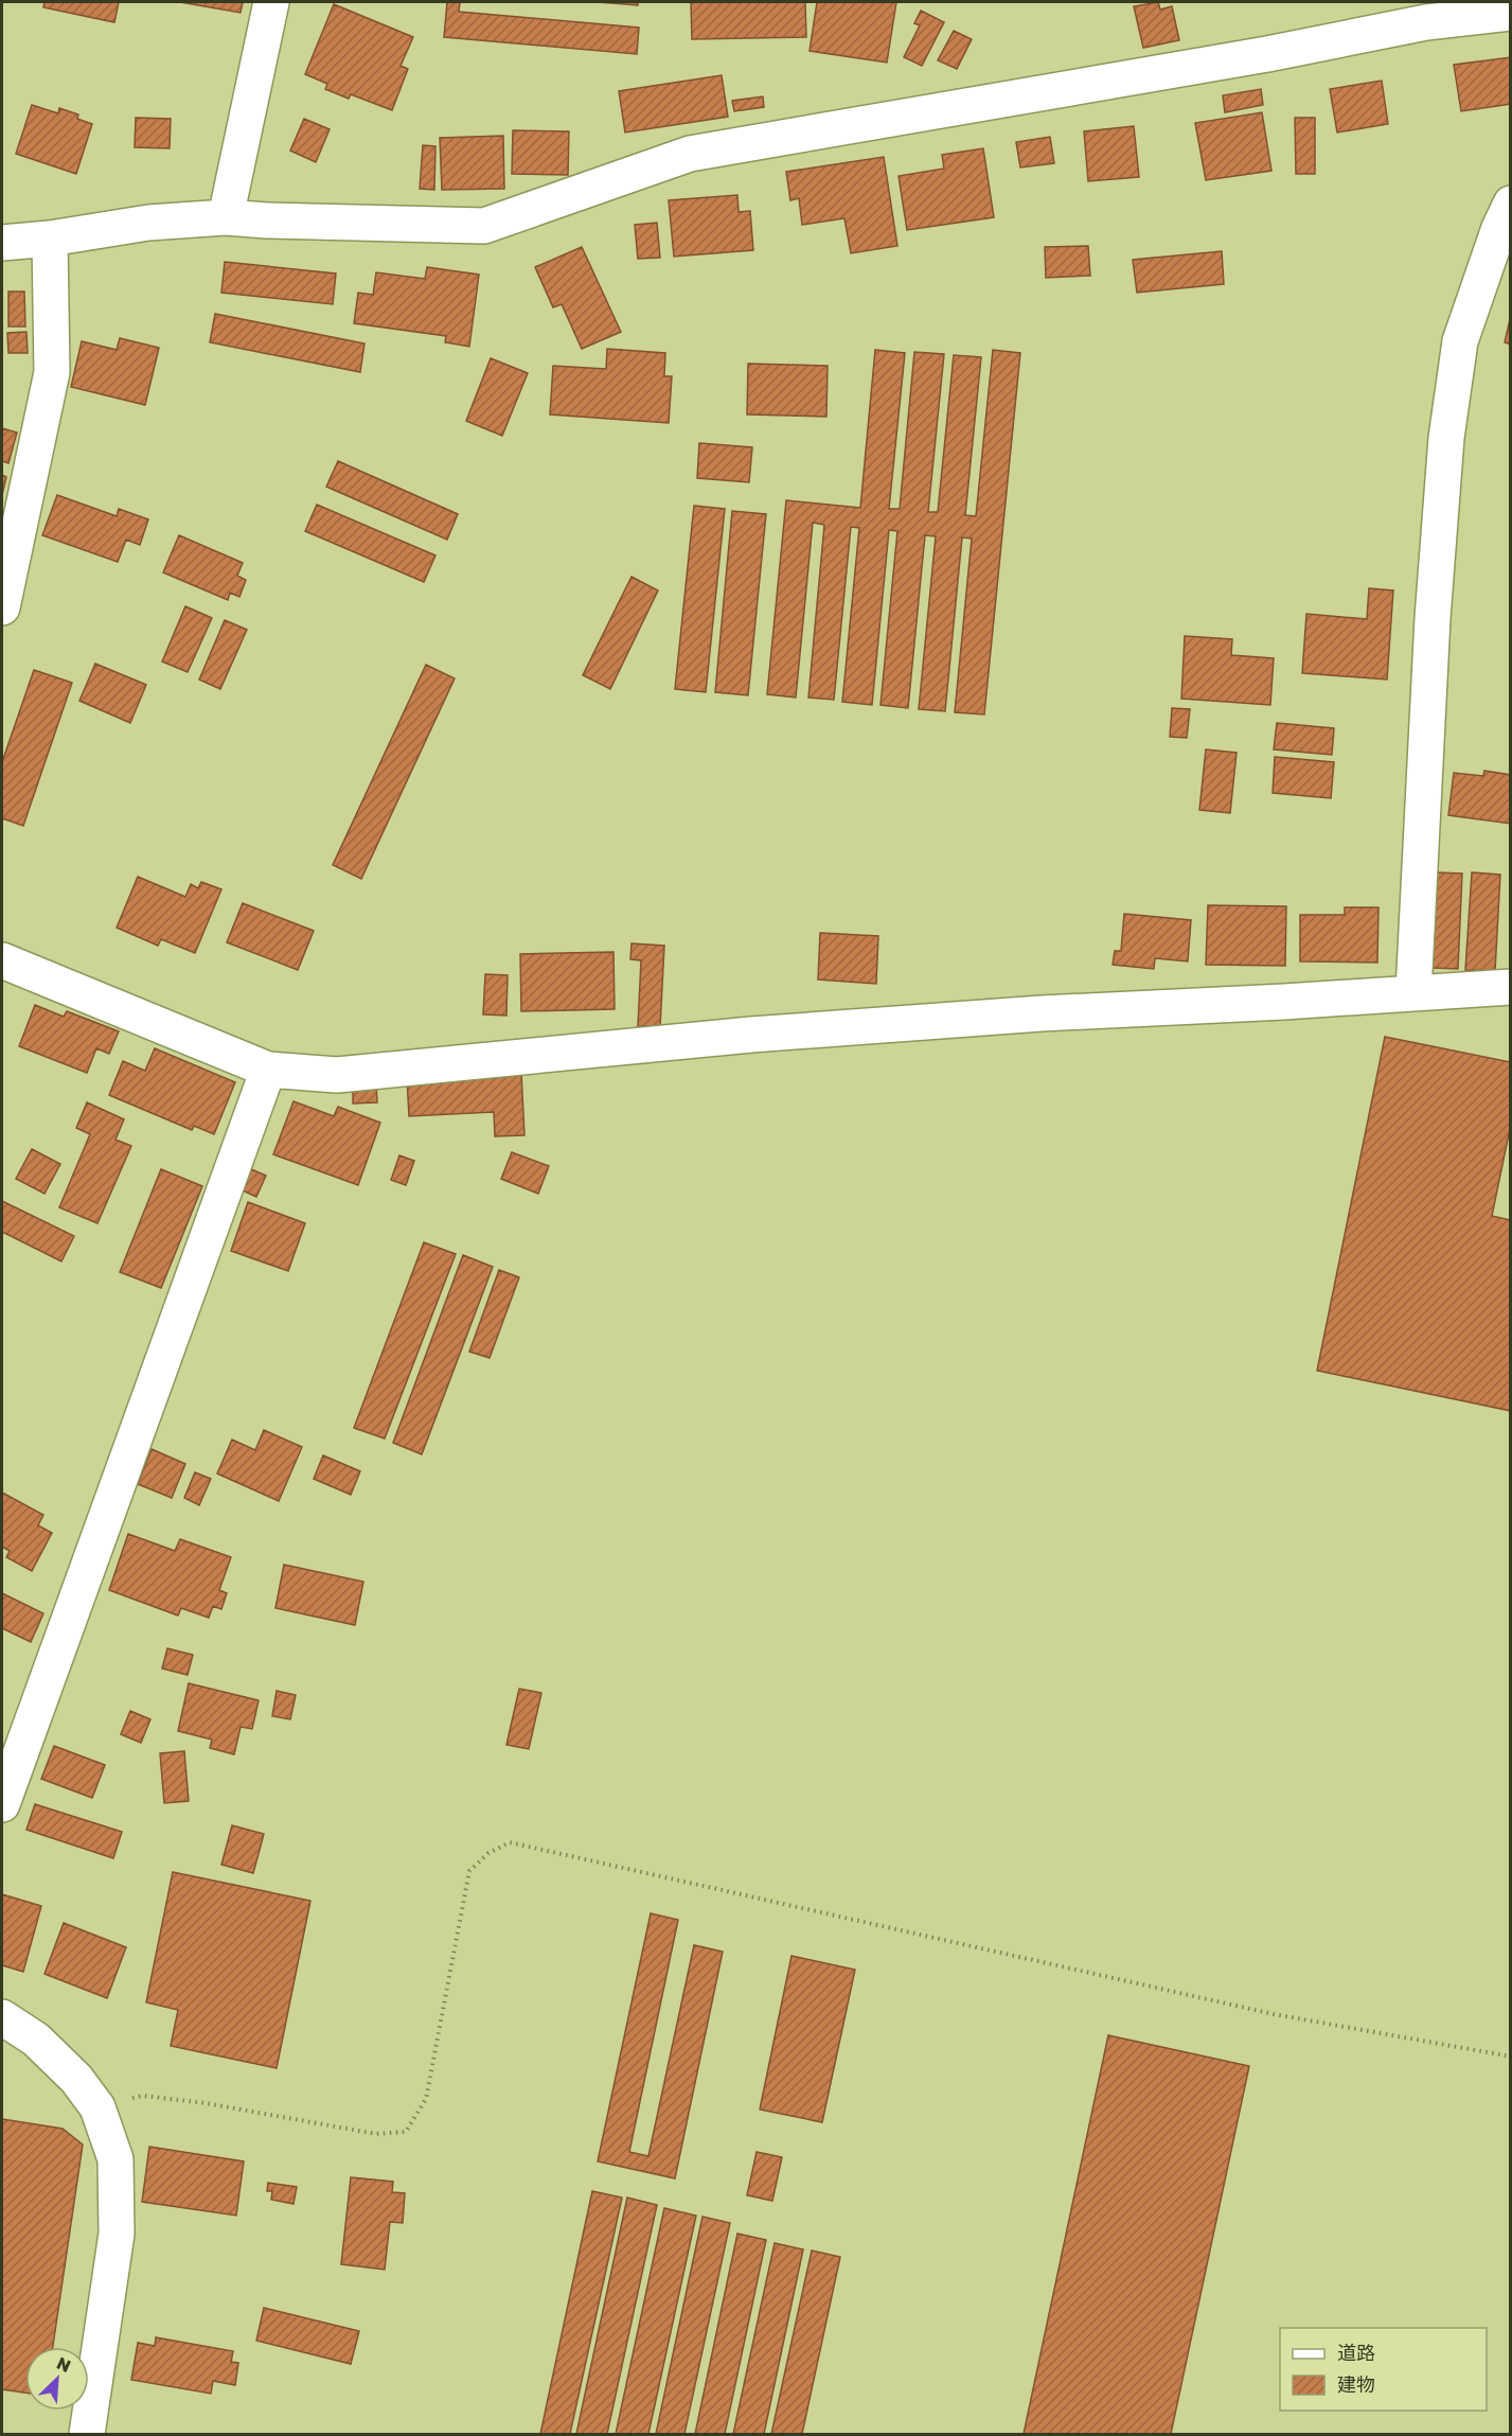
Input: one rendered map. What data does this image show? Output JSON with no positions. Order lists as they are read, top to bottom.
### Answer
{
  "legend": ["道路", "建物"],
  "north": "top right"
}
